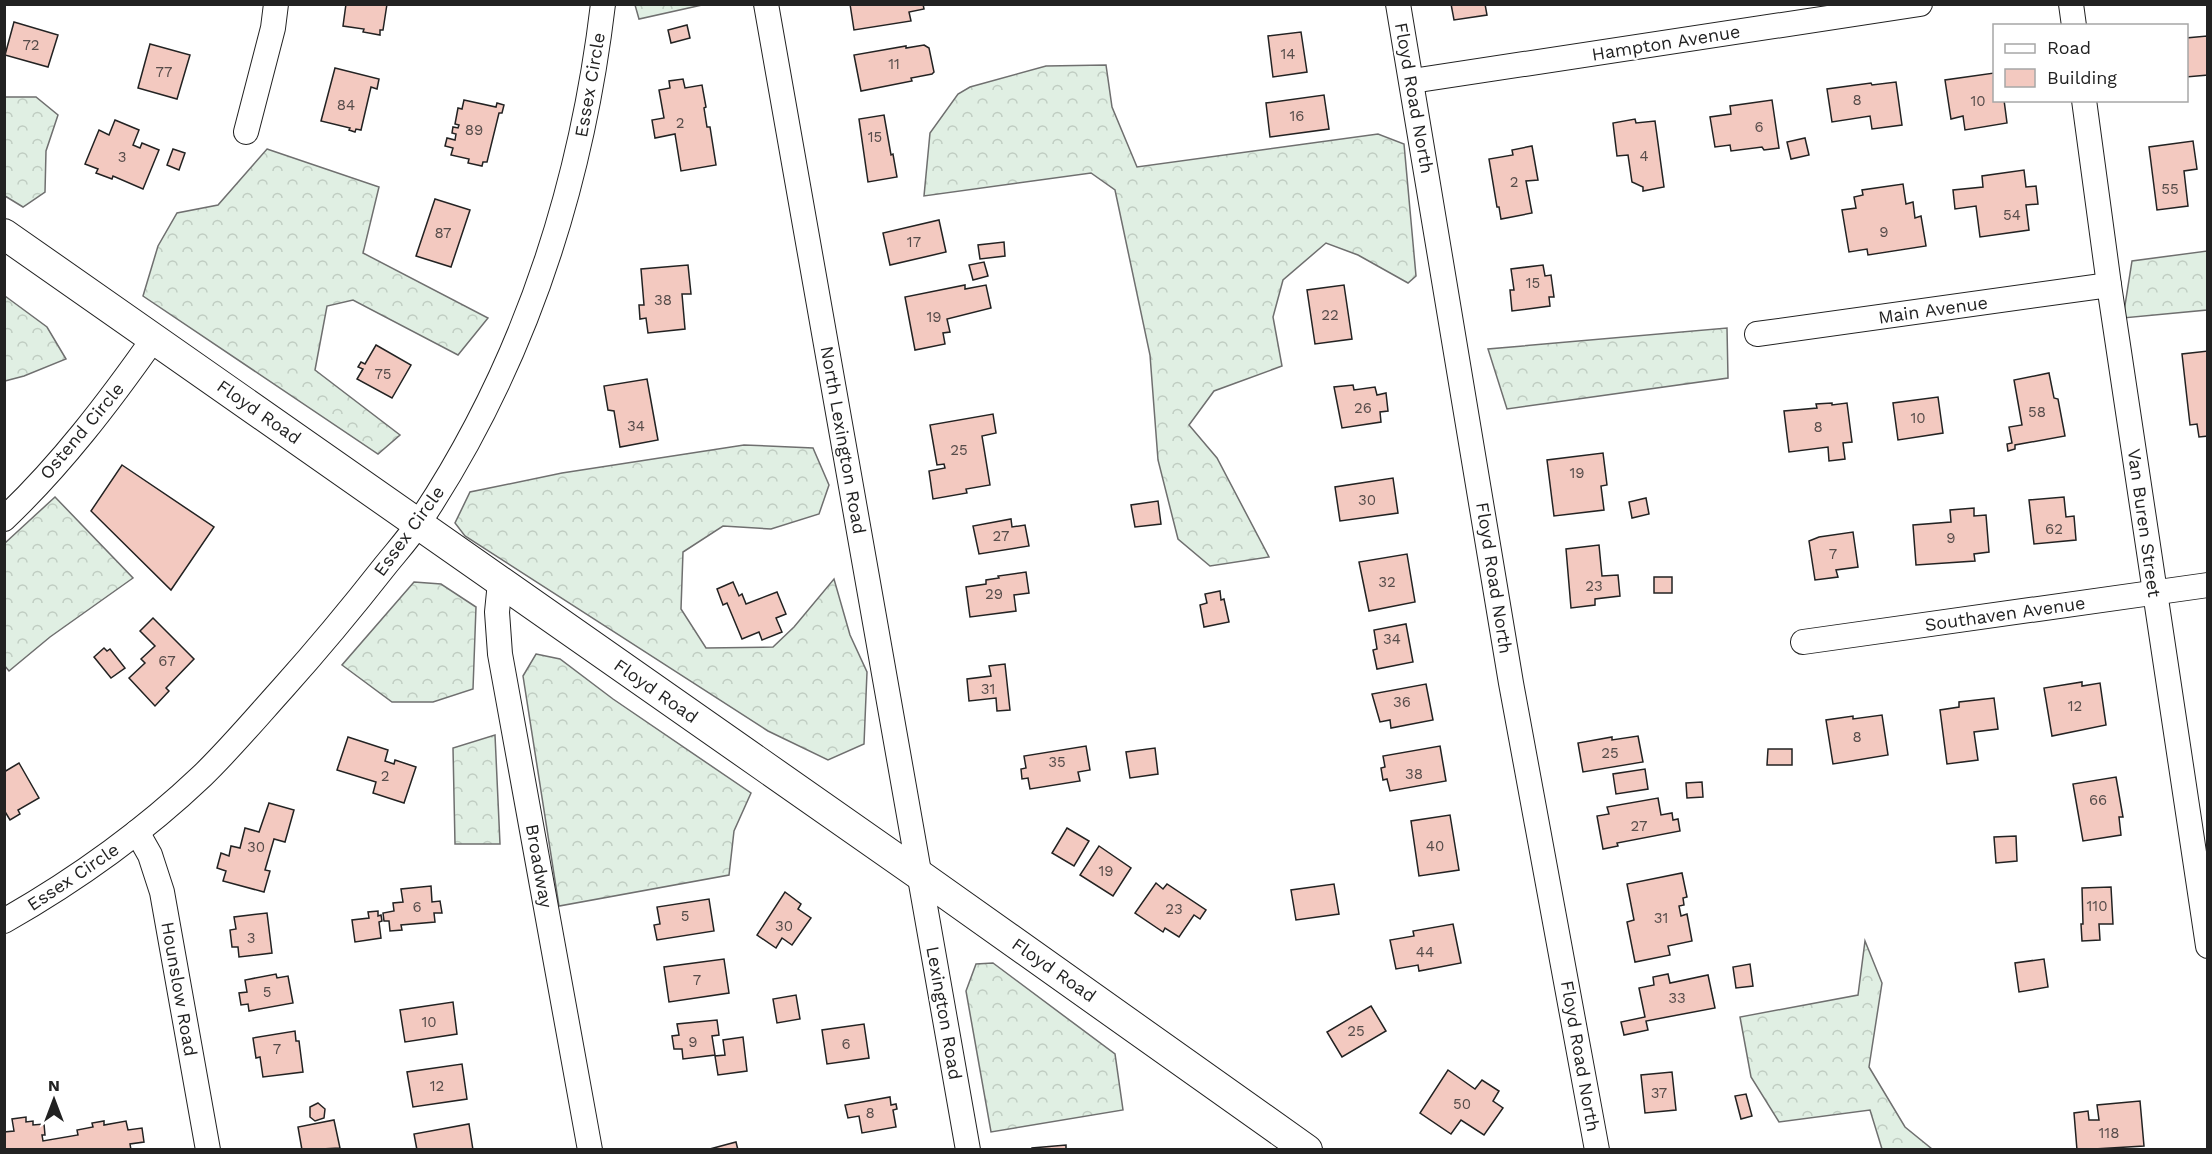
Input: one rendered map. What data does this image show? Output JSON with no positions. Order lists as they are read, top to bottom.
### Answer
{
  "streets": {
    "street": [
      "Hampton Avenue",
      "Essex Circle",
      "Floyd Road North",
      "Main Avenue",
      "Floyd Road",
      "Ostend Circle",
      "North Lexington Road",
      "Van Buren Street",
      "Southaven Avenue",
      "Broadway",
      "Hounslow Road",
      "Lexington Road"
    ]
  },
  "crossings": [
    ["Hampton Avenue", "Floyd Road North"],
    ["Essex Circle", "Floyd Road"],
    ["Essex Circle", "Hounslow Road"],
    ["Main Avenue", "Van Buren Street"],
    ["Floyd Road", "Ostend Circle"],
    ["Floyd Road", "North Lexington Road"],
    ["Floyd Road", "Broadway"],
    ["Floyd Road", "Lexington Road"],
    ["North Lexington Road", "Lexington Road"],
    ["Van Buren Street", "Southaven Avenue"]
  ],
  "house_numbers": [
    "72",
    "14",
    "11",
    "77",
    "8",
    "10",
    "84",
    "16",
    "2",
    "6",
    "89",
    "15",
    "4",
    "3",
    "2",
    "55",
    "54",
    "9",
    "87",
    "17",
    "15",
    "38",
    "22",
    "19",
    "75",
    "26",
    "58",
    "10",
    "34",
    "8",
    "25",
    "19",
    "30",
    "62",
    "27",
    "9",
    "7",
    "32",
    "23",
    "29",
    "34",
    "67",
    "31",
    "36",
    "12",
    "8",
    "25",
    "35",
    "38",
    "2",
    "66",
    "27",
    "40",
    "30",
    "19",
    "110",
    "6",
    "23",
    "5",
    "31",
    "30",
    "3",
    "44",
    "7",
    "5",
    "33",
    "10",
    "25",
    "9",
    "6",
    "7",
    "12",
    "37",
    "50",
    "8",
    "118"
  ],
  "legend": ["Road", "Building"],
  "north": "top"
}
